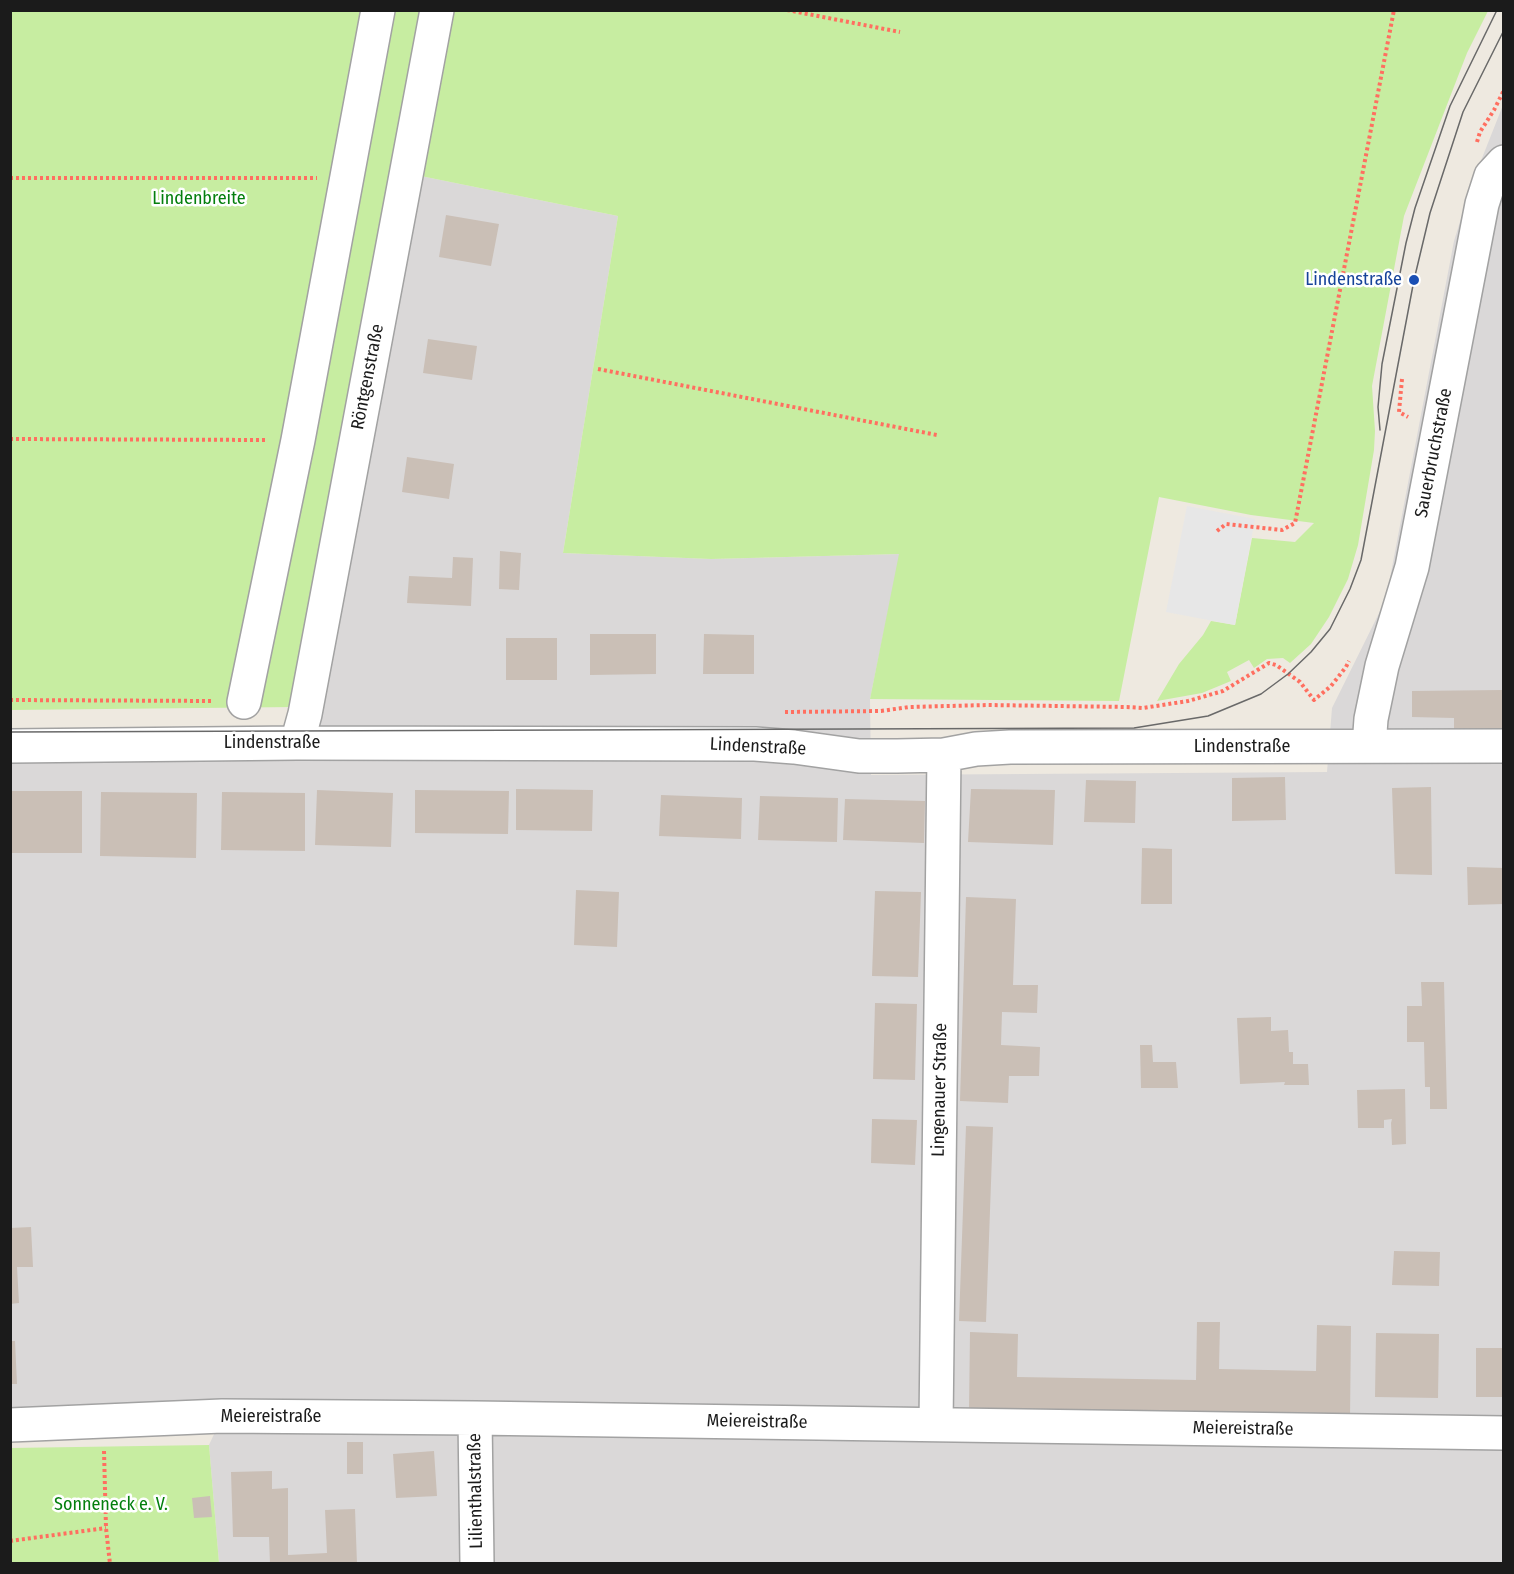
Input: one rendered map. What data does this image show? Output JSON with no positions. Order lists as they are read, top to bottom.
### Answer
{
  "streets": {
    "street": [
      "Röntgenstraße",
      "Sauerbruchstraße",
      "Lindenstraße",
      "Lingenauer Straße",
      "Meiereistraße",
      "Lilienthalstraße"
    ]
  },
  "crossings": [
    ["Röntgenstraße", "Lindenstraße"],
    ["Sauerbruchstraße", "Lindenstraße"],
    ["Lindenstraße", "Lingenauer Straße"],
    ["Lingenauer Straße", "Meiereistraße"],
    ["Meiereistraße", "Lilienthalstraße"]
  ],
  "parks": ["Lindenbreite", "Sonneneck e. V."],
  "places": ["Lindenstraße"]
}
